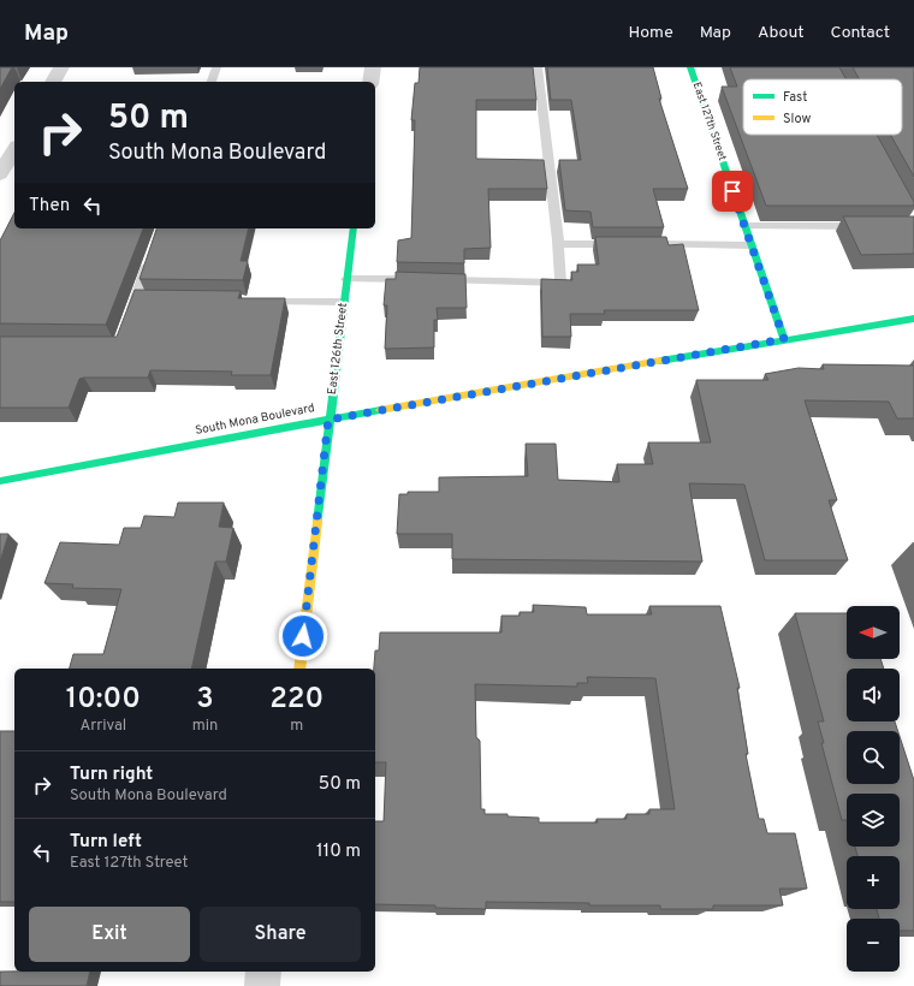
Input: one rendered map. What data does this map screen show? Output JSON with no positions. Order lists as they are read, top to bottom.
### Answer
{
  "streets": {
    "street": ["East 127th Street", "East 126th Street", "South Mona Boulevard"]
  },
  "crossings": [
    ["East 127th Street", "South Mona Boulevard"],
    ["East 126th Street", "South Mona Boulevard"]
  ],
  "legend": ["Fast", "Slow"],
  "north": "left",
  "page": {
    "header": "Map",
    "nav": [
      "Home",
      "Map",
      "About",
      "Contact"
    ],
    "turn": ["50 m", "South Mona Boulevard"],
    "then": "Then",
    "map_buttons": ["+", "−"],
    "eta": [
      "10:00",
      "Arrival",
      "3",
      "min",
      "220",
      "m"
    ],
    "list": [
      {
        "name": "Turn right",
        "note": "South Mona Boulevard",
        "value": "50 m"
      },
      {
        "name": "Turn left",
        "note": "East 127th Street",
        "value": "110 m"
      }
    ],
    "buttons": ["Exit", "Share"]
  }
}
